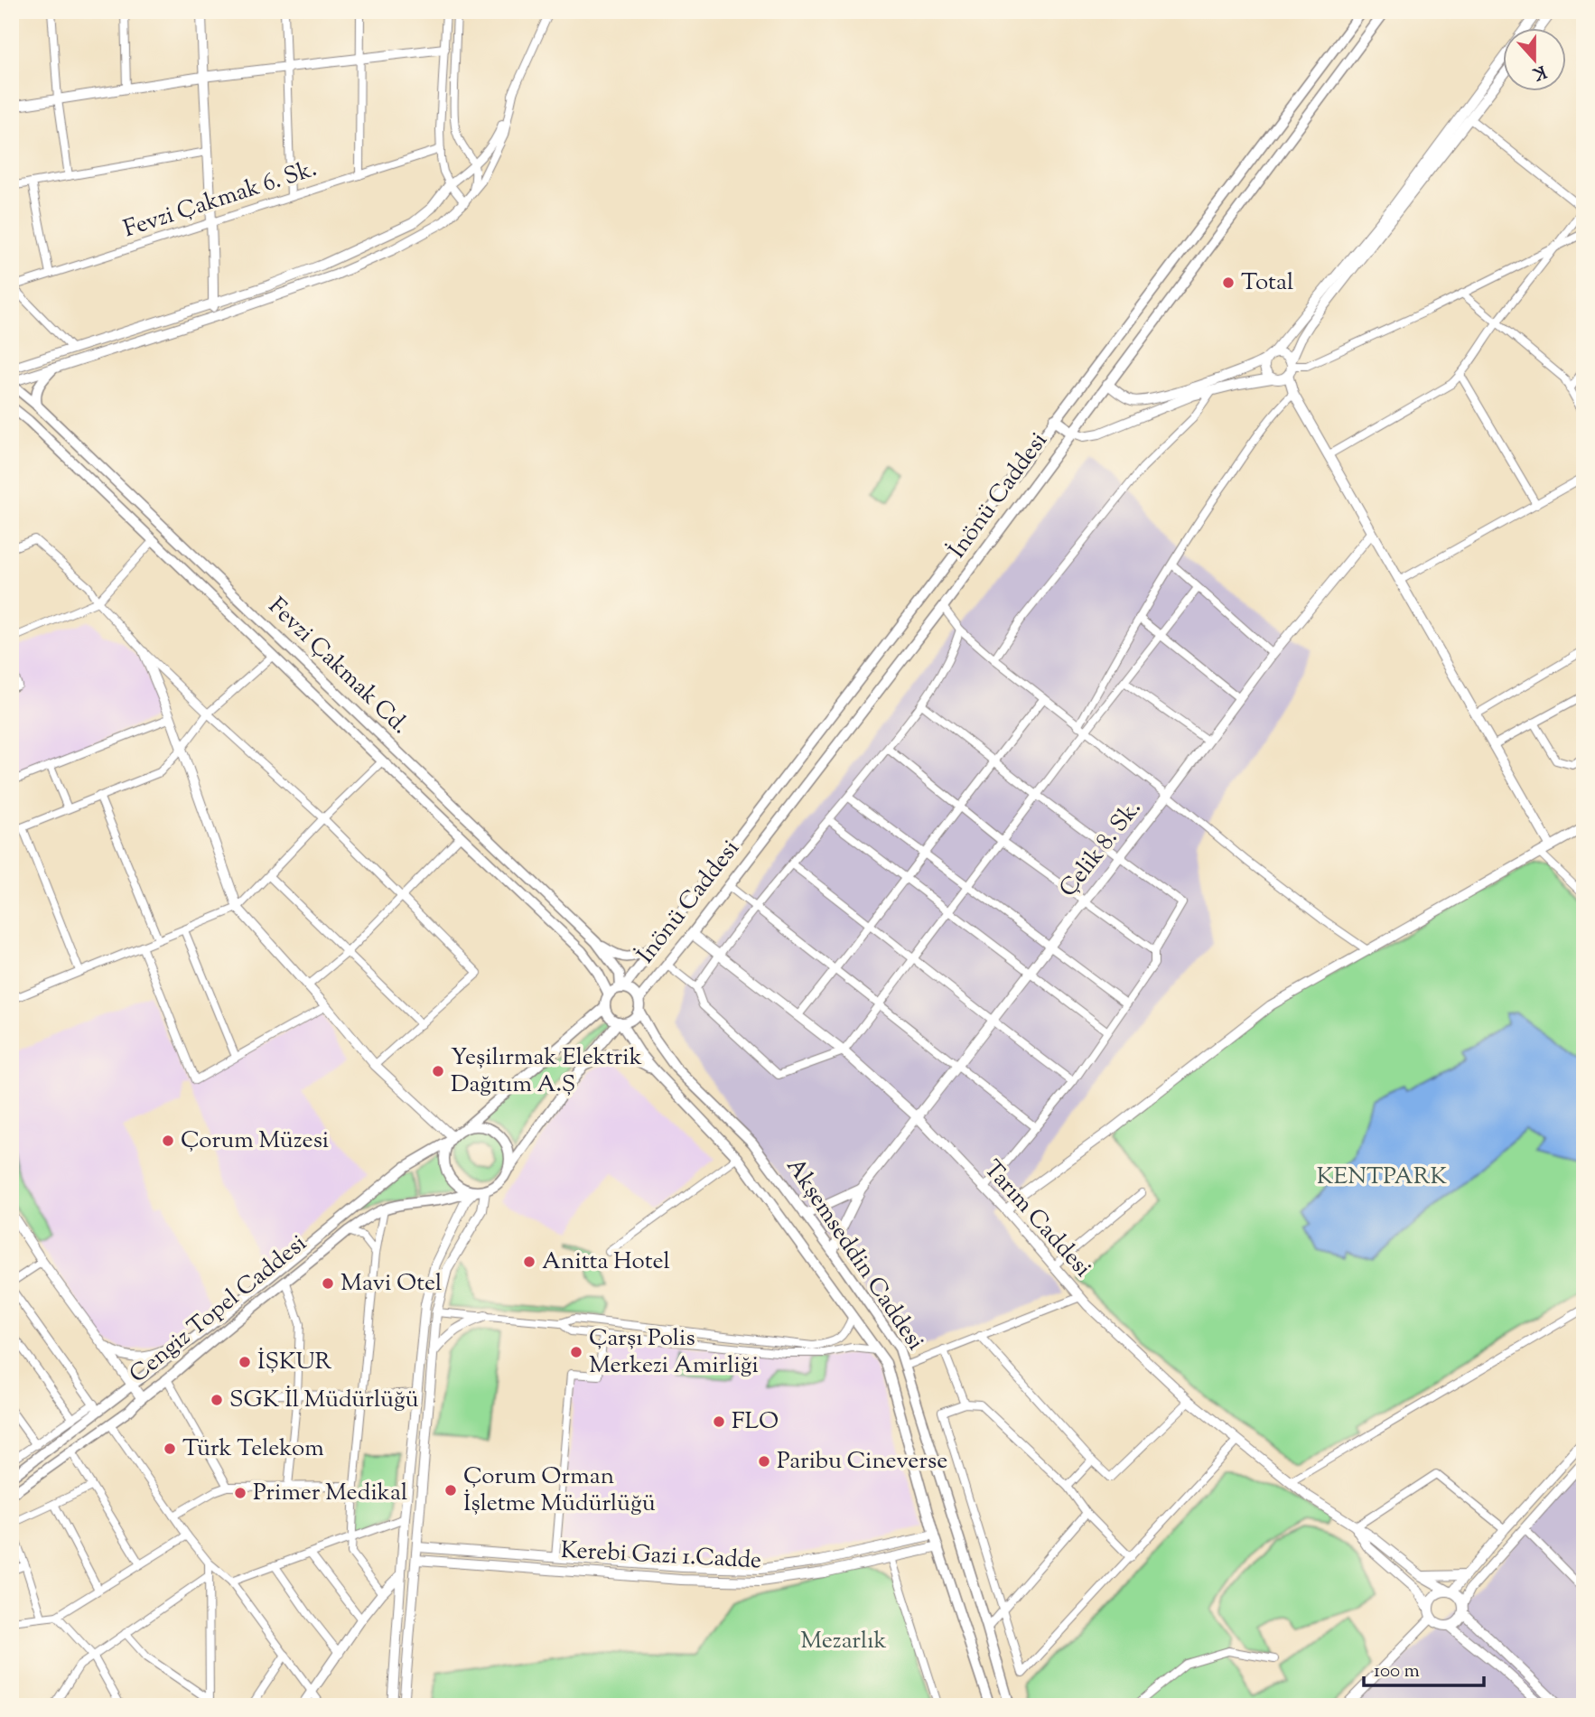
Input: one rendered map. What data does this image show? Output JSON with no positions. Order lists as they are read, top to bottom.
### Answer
{
  "streets": {
    "main road": [
      "İnönü Caddesi",
      "Fevzi Çakmak Cd.",
      "Akşemseddin Caddesi",
      "Cengiz Topel Caddesi"
    ],
    "street": [
      "Fevzi Çakmak 6. Sk.",
      "Çelik 8. Sk.",
      "Tarım Caddesi",
      "Kerebi Gazi 1.Cadde"
    ]
  },
  "crossings": [
    ["İnönü Caddesi", "Fevzi Çakmak Cd."],
    ["İnönü Caddesi", "Tarım Caddesi"],
    ["İnönü Caddesi", "Akşemseddin Caddesi"],
    ["Fevzi Çakmak Cd.", "Akşemseddin Caddesi"],
    ["Çelik 8. Sk.", "Tarım Caddesi"],
    ["Çelik 8. Sk.", "Akşemseddin Caddesi"],
    ["Akşemseddin Caddesi", "Kerebi Gazi 1.Cadde"]
  ],
  "parks": ["KENTPARK", "Mezarlık"],
  "places": [
    "Total",
    "Yeşilırmak Elektrik Dağıtım A.Ş",
    "Çorum Müzesi",
    "Anitta Hotel",
    "Mavi Otel",
    "Çarşı Polis Merkezi Amirliği",
    "İŞKUR",
    "SGK İl Müdürlüğü",
    "FLO",
    "Türk Telekom",
    "Paribu Cineverse",
    "Çorum Orman İşletme Müdürlüğü",
    "Primer Medikal"
  ],
  "scale_bar": "100 m",
  "north": "bottom"
}
